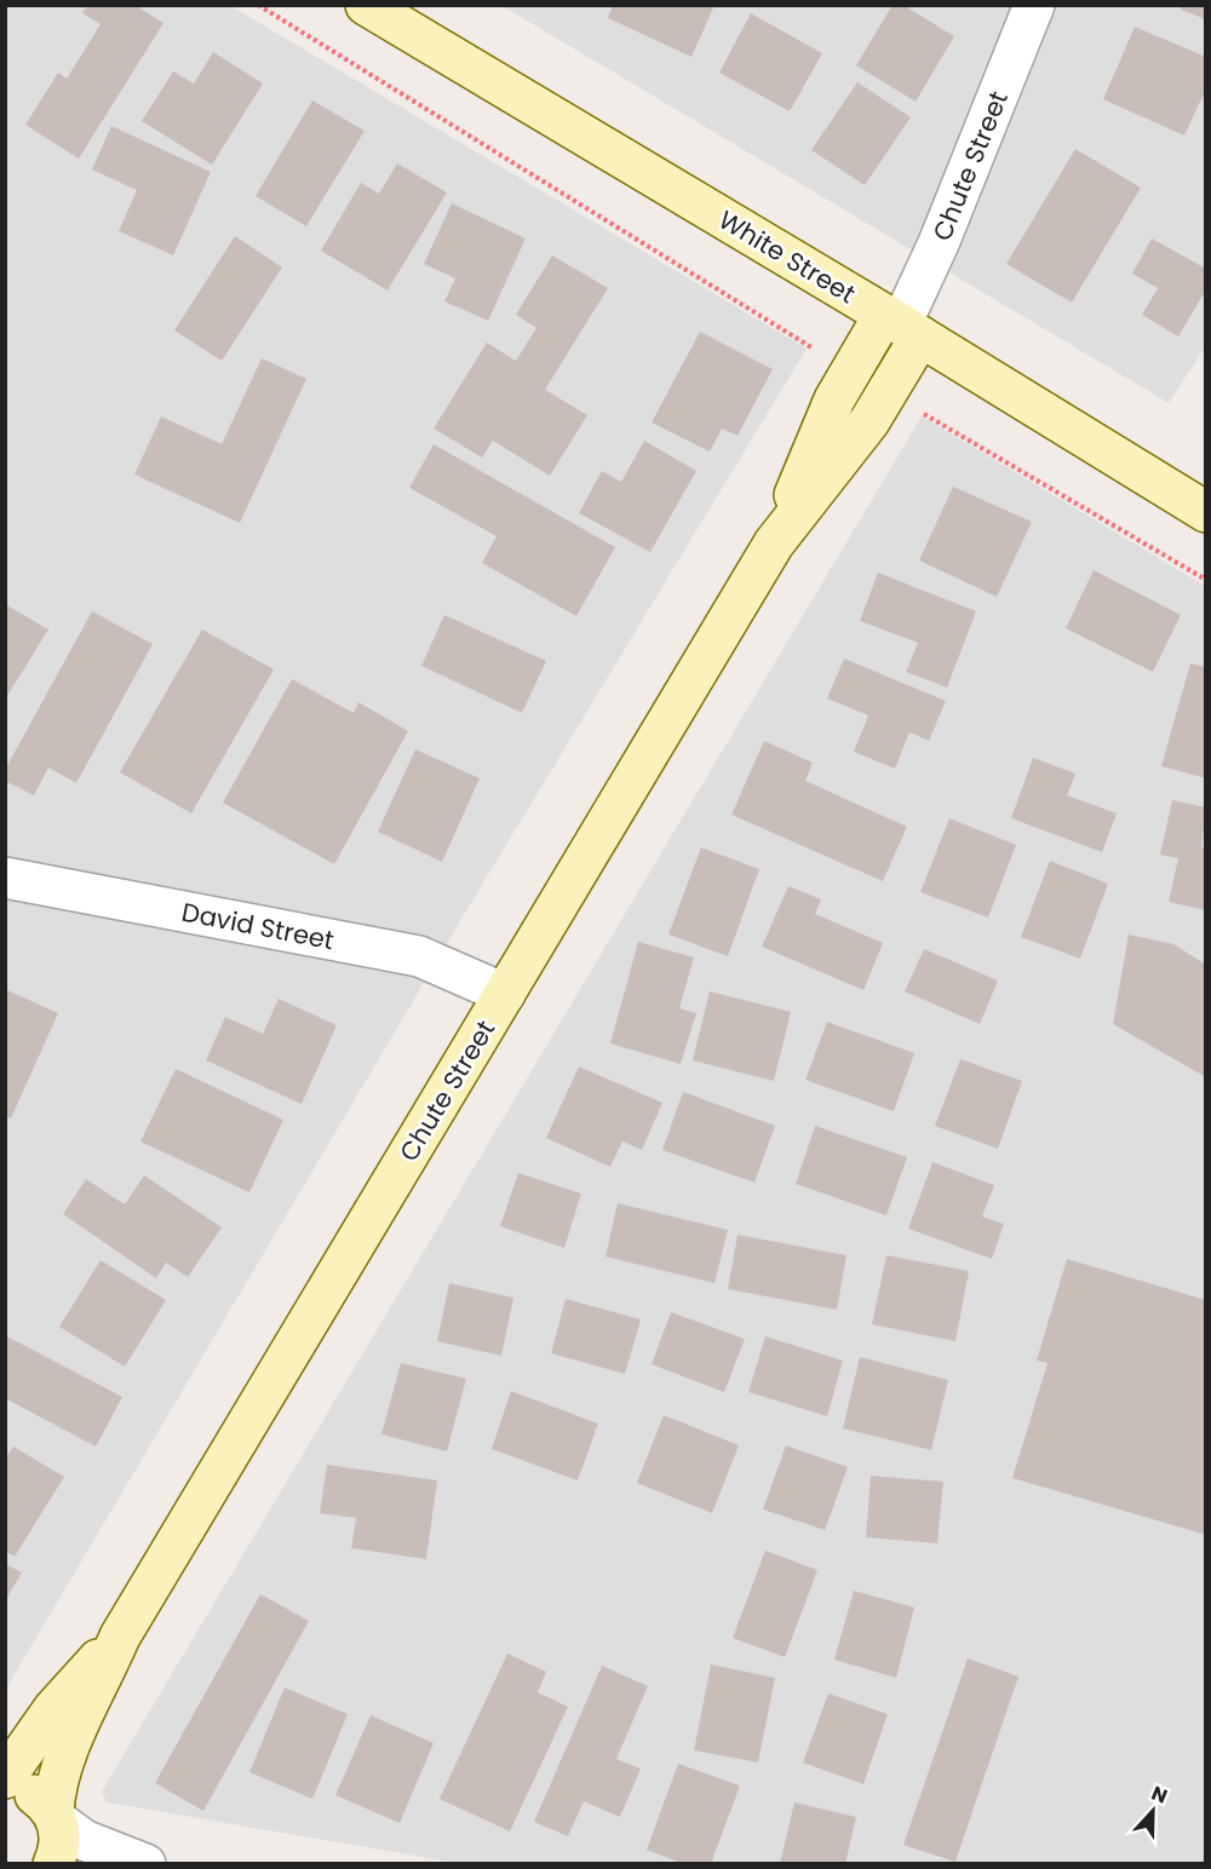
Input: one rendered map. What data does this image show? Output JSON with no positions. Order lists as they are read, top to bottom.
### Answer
{
  "streets": {
    "street": ["Chute Street", "White Street", "David Street"]
  },
  "crossings": [
    ["Chute Street", "White Street"],
    ["Chute Street", "David Street"]
  ],
  "north": "top"
}
